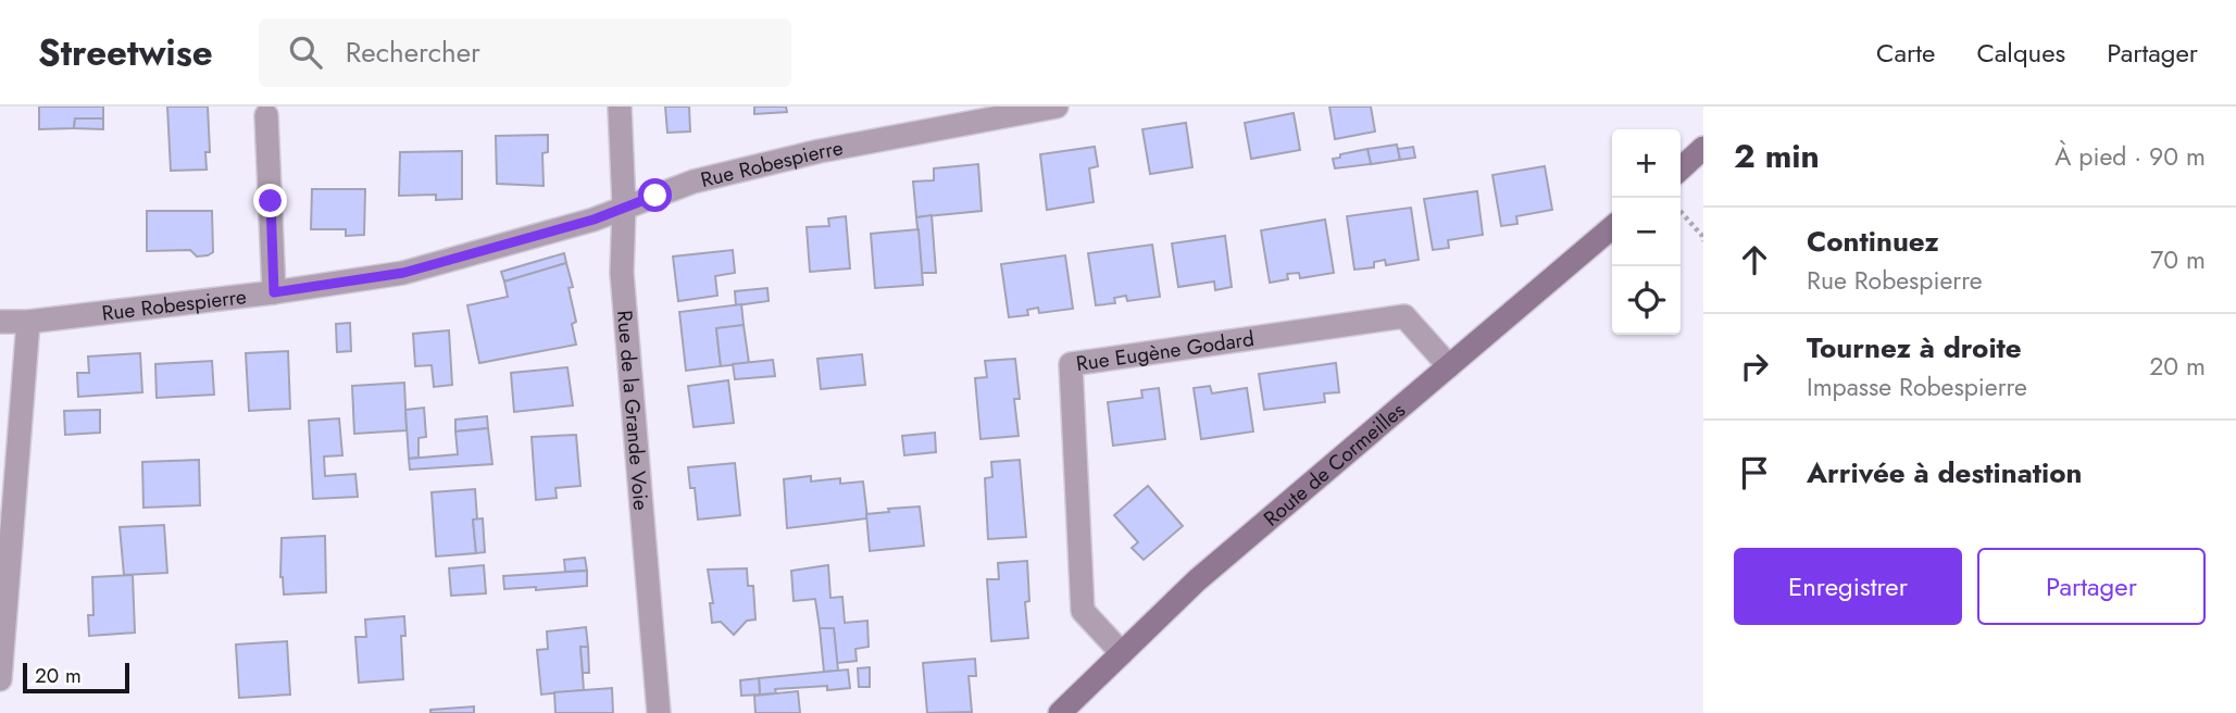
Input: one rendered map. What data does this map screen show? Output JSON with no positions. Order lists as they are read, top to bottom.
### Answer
{
  "streets": {
    "main road": ["Route de Cormeilles"],
    "street": ["Rue Robespierre", "Rue Eugène Godard", "Rue de la Grande Voie"]
  },
  "crossings": [
    ["Rue Robespierre", "Rue de la Grande Voie"],
    ["Rue Eugène Godard", "Route de Cormeilles"]
  ],
  "scale_bar": "20 m",
  "page": {
    "header": "Streetwise",
    "search": "Rechercher",
    "nav": ["Carte", "Calques", "Partager"],
    "heading": ["2 min", "À pied · 90 m"],
    "map_buttons": ["+", "−"],
    "list": [
      ["Continuez", "Rue Robespierre", "70 m"],
      ["Tournez à droite", "Impasse Robespierre", "20 m"],
      "Arrivée à destination"
    ],
    "buttons": ["Enregistrer", "Partager"],
    "scale": "20 m"
  }
}
